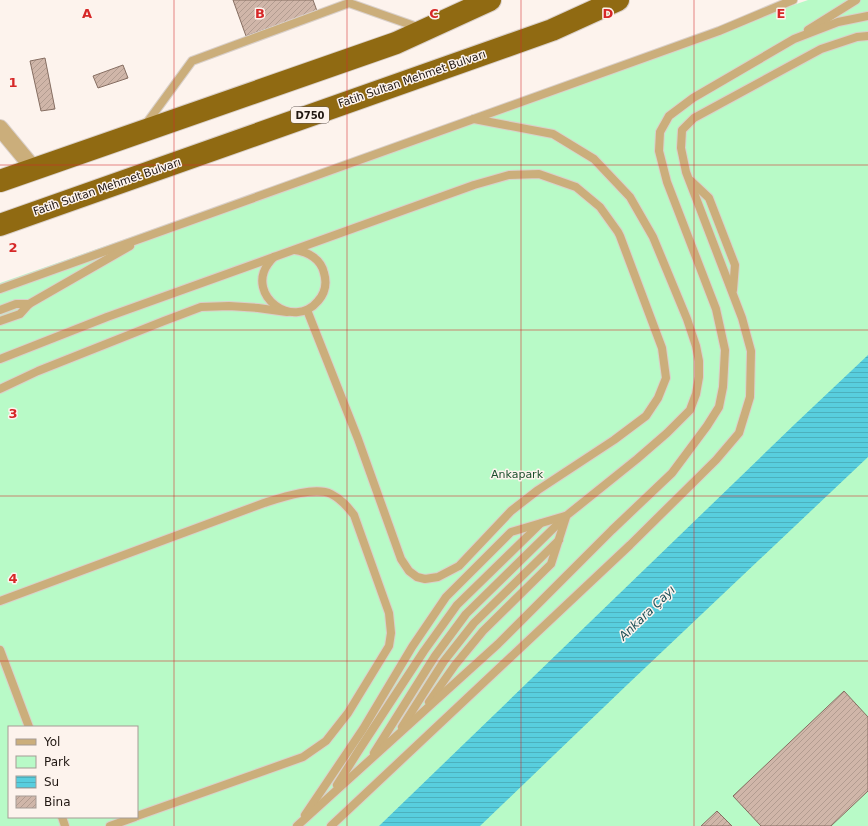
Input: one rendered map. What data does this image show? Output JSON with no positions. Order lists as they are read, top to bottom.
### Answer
{
  "streets": {
    "highway": ["Fatih Sultan Mehmet Bulvarı", "D750"]
  },
  "water": ["Ankara Çayı"],
  "parks": ["Ankapark"],
  "legend": [
    "Yol",
    "Park",
    "Su",
    "Bina"
  ],
  "grid": {
    "columns": [
      "A",
      "B",
      "C",
      "D",
      "E"
    ],
    "rows": [
      "1",
      "2",
      "3",
      "4"
    ]
  }
}
